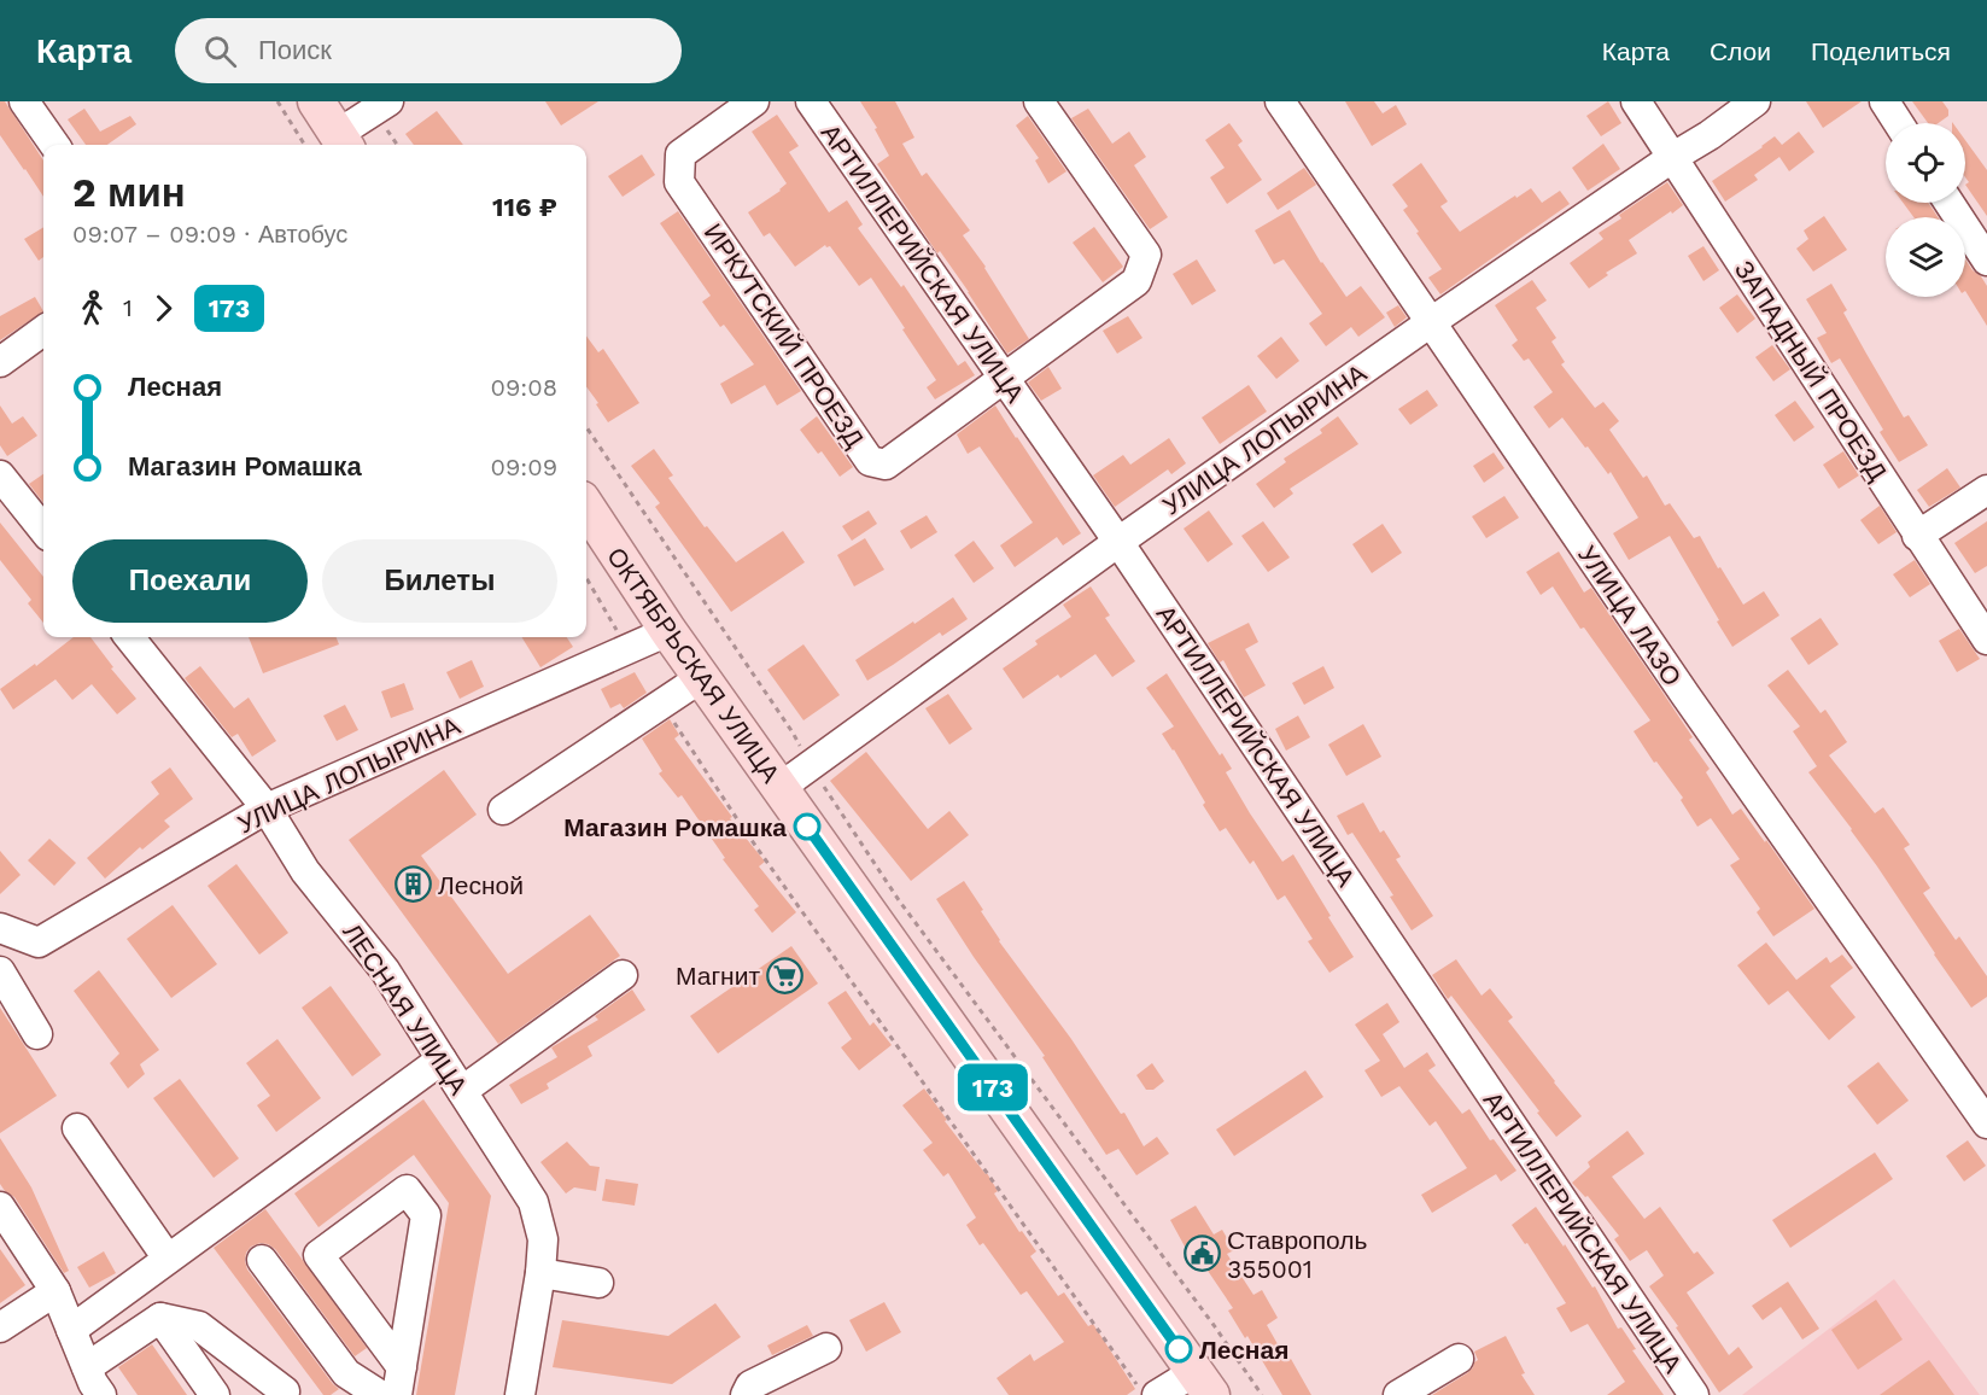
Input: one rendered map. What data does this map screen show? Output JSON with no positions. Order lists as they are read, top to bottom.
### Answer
{
  "streets": {
    "main road": ["ОКТЯБРЬСКАЯ УЛИЦА"],
    "street": [
      "АРТИЛЛЕРИЙСКАЯ УЛИЦА",
      "ИРКУТСКИЙ ПРОЕЗД",
      "ЗАПАДНЫЙ ПРОЕЗД",
      "УЛИЦА ЛОПЫРИНА",
      "УЛИЦА ЛАЗО",
      "ЛЕСНАЯ УЛИЦА"
    ]
  },
  "crossings": [
    ["АРТИЛЛЕРИЙСКАЯ УЛИЦА", "ИРКУТСКИЙ ПРОЕЗД"],
    ["АРТИЛЛЕРИЙСКАЯ УЛИЦА", "УЛИЦА ЛОПЫРИНА"],
    ["ЗАПАДНЫЙ ПРОЕЗД", "УЛИЦА ЛОПЫРИНА"],
    ["УЛИЦА ЛОПЫРИНА", "УЛИЦА ЛАЗО"],
    ["УЛИЦА ЛОПЫРИНА", "ОКТЯБРЬСКАЯ УЛИЦА"],
    ["УЛИЦА ЛОПЫРИНА", "ЛЕСНАЯ УЛИЦА"]
  ],
  "places": {
    "other": ["Магазин Ромашка", "Лесная"],
    "building": ["Лесной"],
    "supermarket": ["Магнит"],
    "public building": ["Ставрополь 355001"]
  },
  "lines": ["bus line 173"],
  "page": {
    "header": "Карта",
    "search": "Поиск",
    "nav": ["Карта", "Слои", "Поделиться"],
    "on_map": "173",
    "heading": ["2 мин", "09:07 – 09:09 · Автобус", "116 ₽"],
    "legs": ["1", "173"],
    "list": [
      {
        "name": "Лесная",
        "value": "09:08"
      },
      {
        "name": "Магазин Ромашка",
        "value": "09:09"
      }
    ],
    "buttons": ["Поехали", "Билеты"]
  }
}
